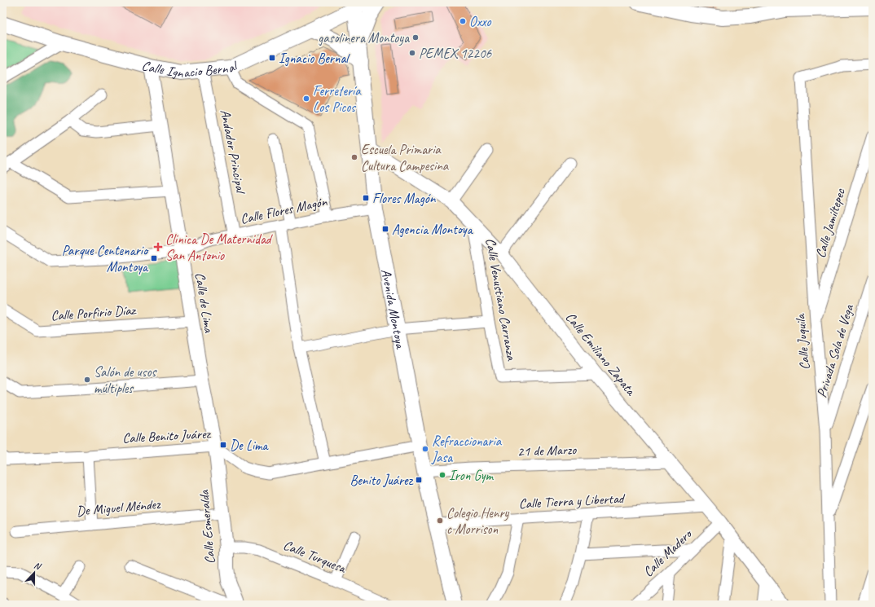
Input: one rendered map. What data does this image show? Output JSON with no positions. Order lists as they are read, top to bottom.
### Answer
{
  "streets": {
    "main road": ["Calle Ignacio Bernal", "Avenida Montoya"],
    "street": [
      "Andador Principal",
      "Calle Flores Magón",
      "Calle Jamiltepec",
      "Calle Venustiano Carranza",
      "Calle de Lima",
      "Calle Porfirio Díaz",
      "Calle Juquila",
      "Privada Sola de Vega",
      "Calle Emiliano Zapata",
      "Calle Benito Juárez",
      "21 de Marzo",
      "Calle Tierra y Libertad",
      "De Miguel Méndez",
      "Calle Esmeralda",
      "Calle Madero",
      "Calle Turquesa"
    ]
  },
  "crossings": [
    ["Calle Ignacio Bernal", "Andador Principal"],
    ["Calle Ignacio Bernal", "Calle de Lima"],
    ["Calle Ignacio Bernal", "Avenida Montoya"],
    ["Andador Principal", "Calle Flores Magón"],
    ["Calle Flores Magón", "Calle de Lima"],
    ["Calle Flores Magón", "Avenida Montoya"],
    ["Calle Jamiltepec", "Calle Juquila"],
    ["Calle Venustiano Carranza", "Calle Emiliano Zapata"],
    ["Calle de Lima", "Calle Porfirio Díaz"],
    ["Calle de Lima", "Calle Benito Juárez"],
    ["Calle de Lima", "Calle Esmeralda"],
    ["Avenida Montoya", "Calle Emiliano Zapata"],
    ["Avenida Montoya", "Calle Benito Juárez"],
    ["Avenida Montoya", "21 de Marzo"],
    ["Avenida Montoya", "Calle Tierra y Libertad"],
    ["Calle Juquila", "Privada Sola de Vega"],
    ["Calle Emiliano Zapata", "21 de Marzo"],
    ["Calle Emiliano Zapata", "Calle Tierra y Libertad"],
    ["Calle Emiliano Zapata", "Calle Madero"],
    ["Calle Benito Juárez", "Calle Esmeralda"],
    ["De Miguel Méndez", "Calle Esmeralda"],
    ["Calle Esmeralda", "Calle Turquesa"]
  ],
  "places": {
    "other": [
      "Oxxo",
      "gasolinera Montoya",
      "PEMEX 12206",
      "Ferretería Los Picos",
      "Escuela Primaria Cultura Campesina",
      "Salón de usos múltiples",
      "Refraccionaria Jasa",
      "Iron Gym",
      "Colegio Henry c Morrison"
    ],
    "transit": [
      "Ignacio Bernal",
      "Flores Magón",
      "Agencia Montoya",
      "Parque Centenario Montoya",
      "De Lima",
      "Benito Juárez"
    ],
    "health": ["Clinica De Maternidad San Antonio"]
  },
  "north": "top"
}
